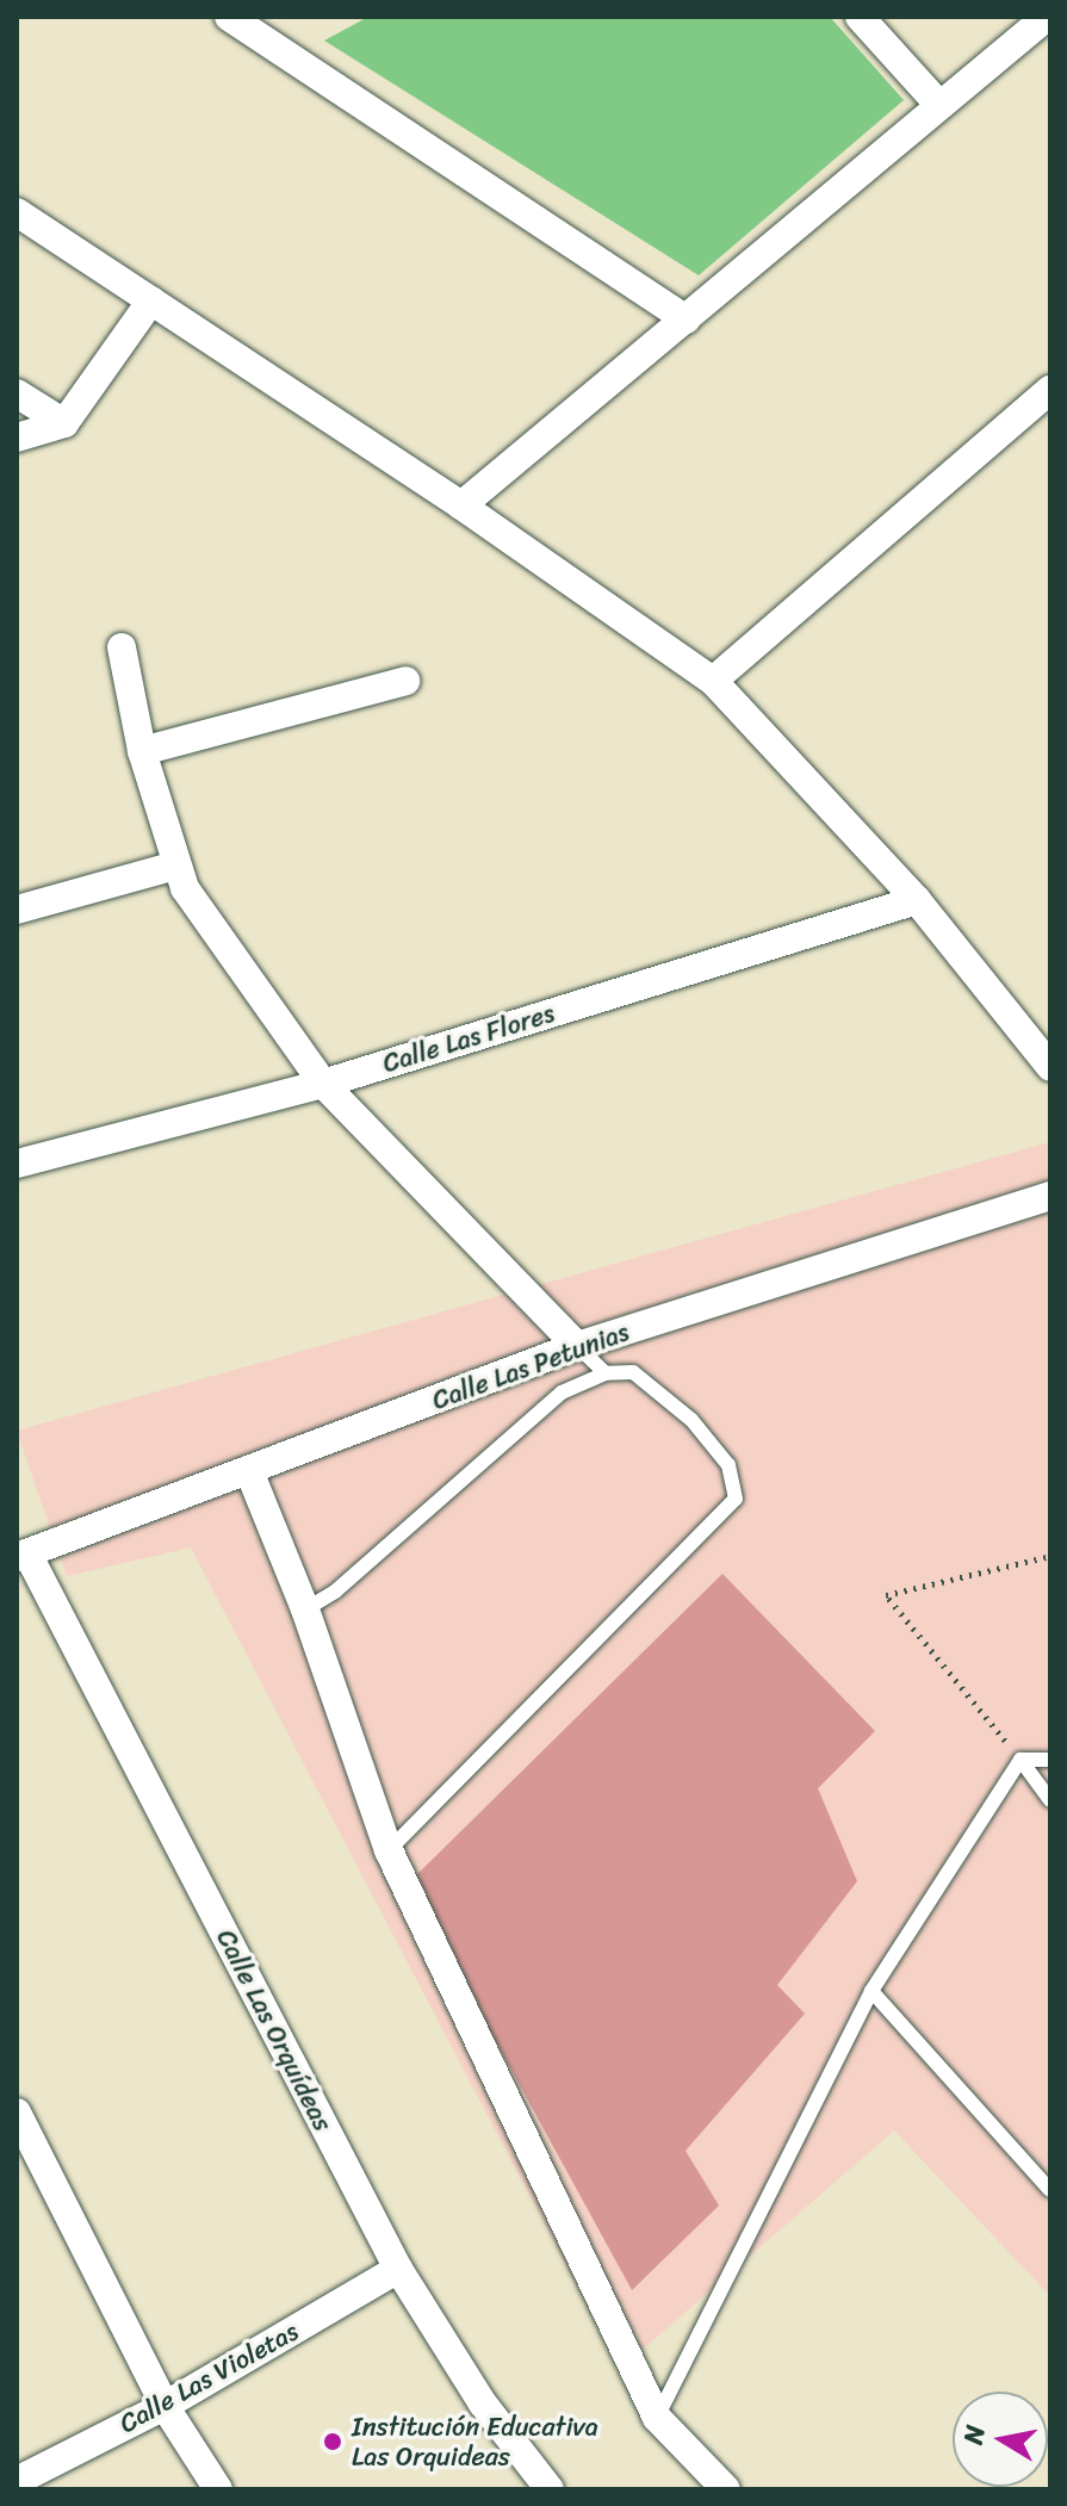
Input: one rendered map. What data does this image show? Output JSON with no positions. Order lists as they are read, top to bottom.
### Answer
{
  "streets": {
    "street": [
      "Calle Las Flores",
      "Calle Las Petunias",
      "Calle Las Orquídeas",
      "Calle Las Violetas"
    ]
  },
  "crossings": [
    ["Calle Las Petunias", "Calle Las Orquídeas"],
    ["Calle Las Orquídeas", "Calle Las Violetas"]
  ],
  "places": ["Institución Educativa Las Orquideas"],
  "north": "left"
}
